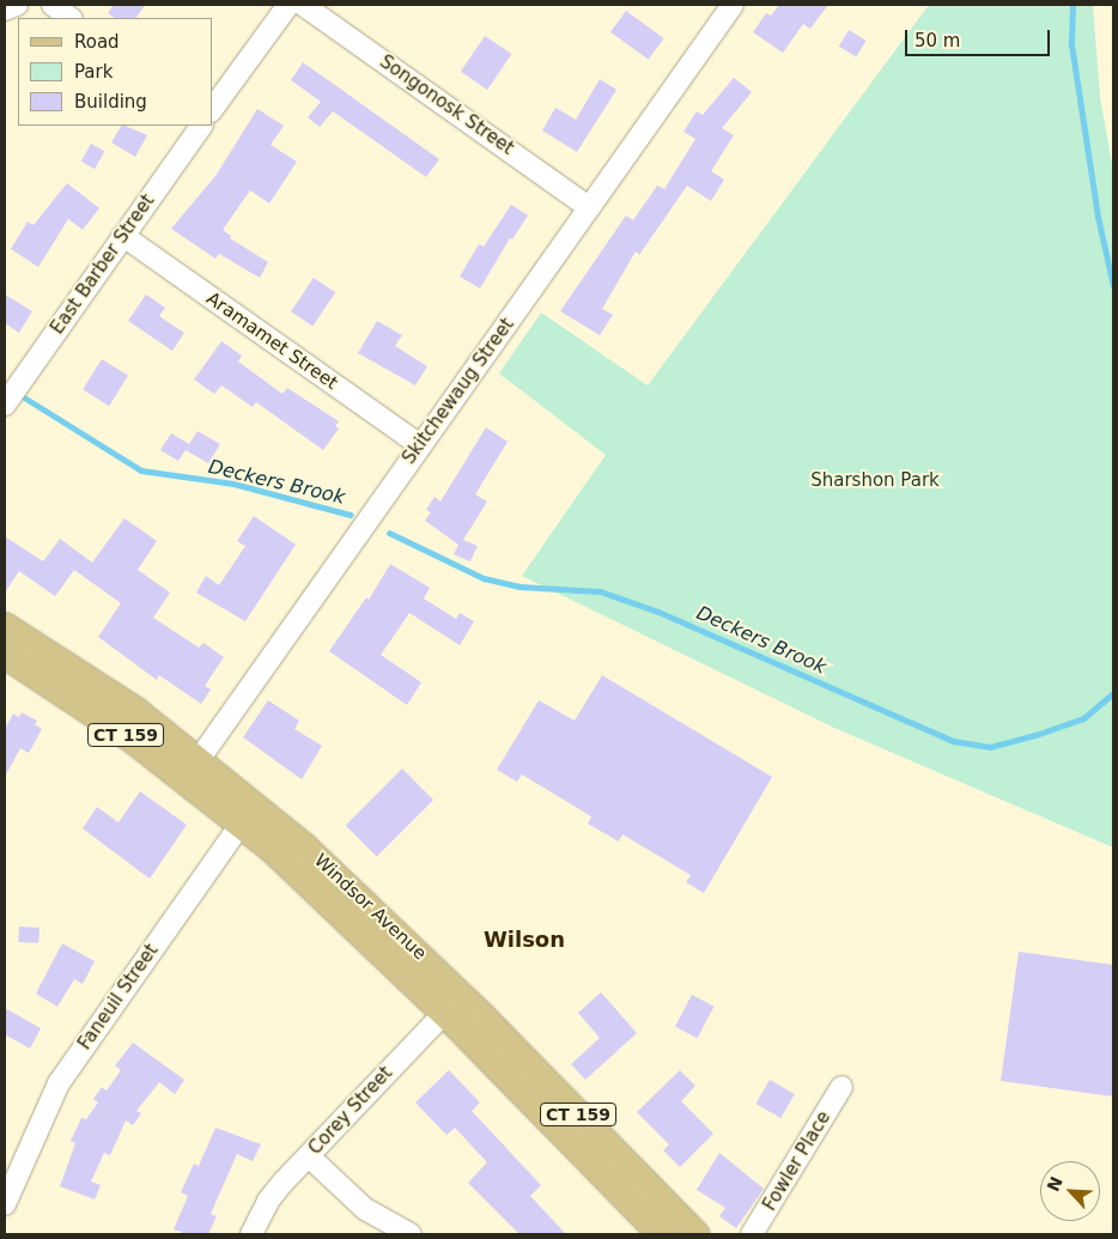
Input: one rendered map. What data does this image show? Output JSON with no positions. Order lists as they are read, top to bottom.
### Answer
{
  "streets": {
    "main road": ["CT 159", "Windsor Avenue"],
    "street": [
      "Songonosk Street",
      "East Barber Street",
      "Aramamet Street",
      "Skitchewaug Street",
      "Faneuil Street",
      "Corey Street",
      "Fowler Place"
    ]
  },
  "crossings": [
    ["Songonosk Street", "Skitchewaug Street"],
    ["East Barber Street", "Aramamet Street"],
    ["Aramamet Street", "Skitchewaug Street"],
    ["Skitchewaug Street", "Windsor Avenue"],
    ["Windsor Avenue", "Faneuil Street"],
    ["Windsor Avenue", "Corey Street"]
  ],
  "districts": ["Wilson"],
  "water": ["Deckers Brook"],
  "parks": ["Sharshon Park"],
  "legend": ["Road", "Park", "Building"],
  "scale_bar": "50 m",
  "north": "top left"
}
